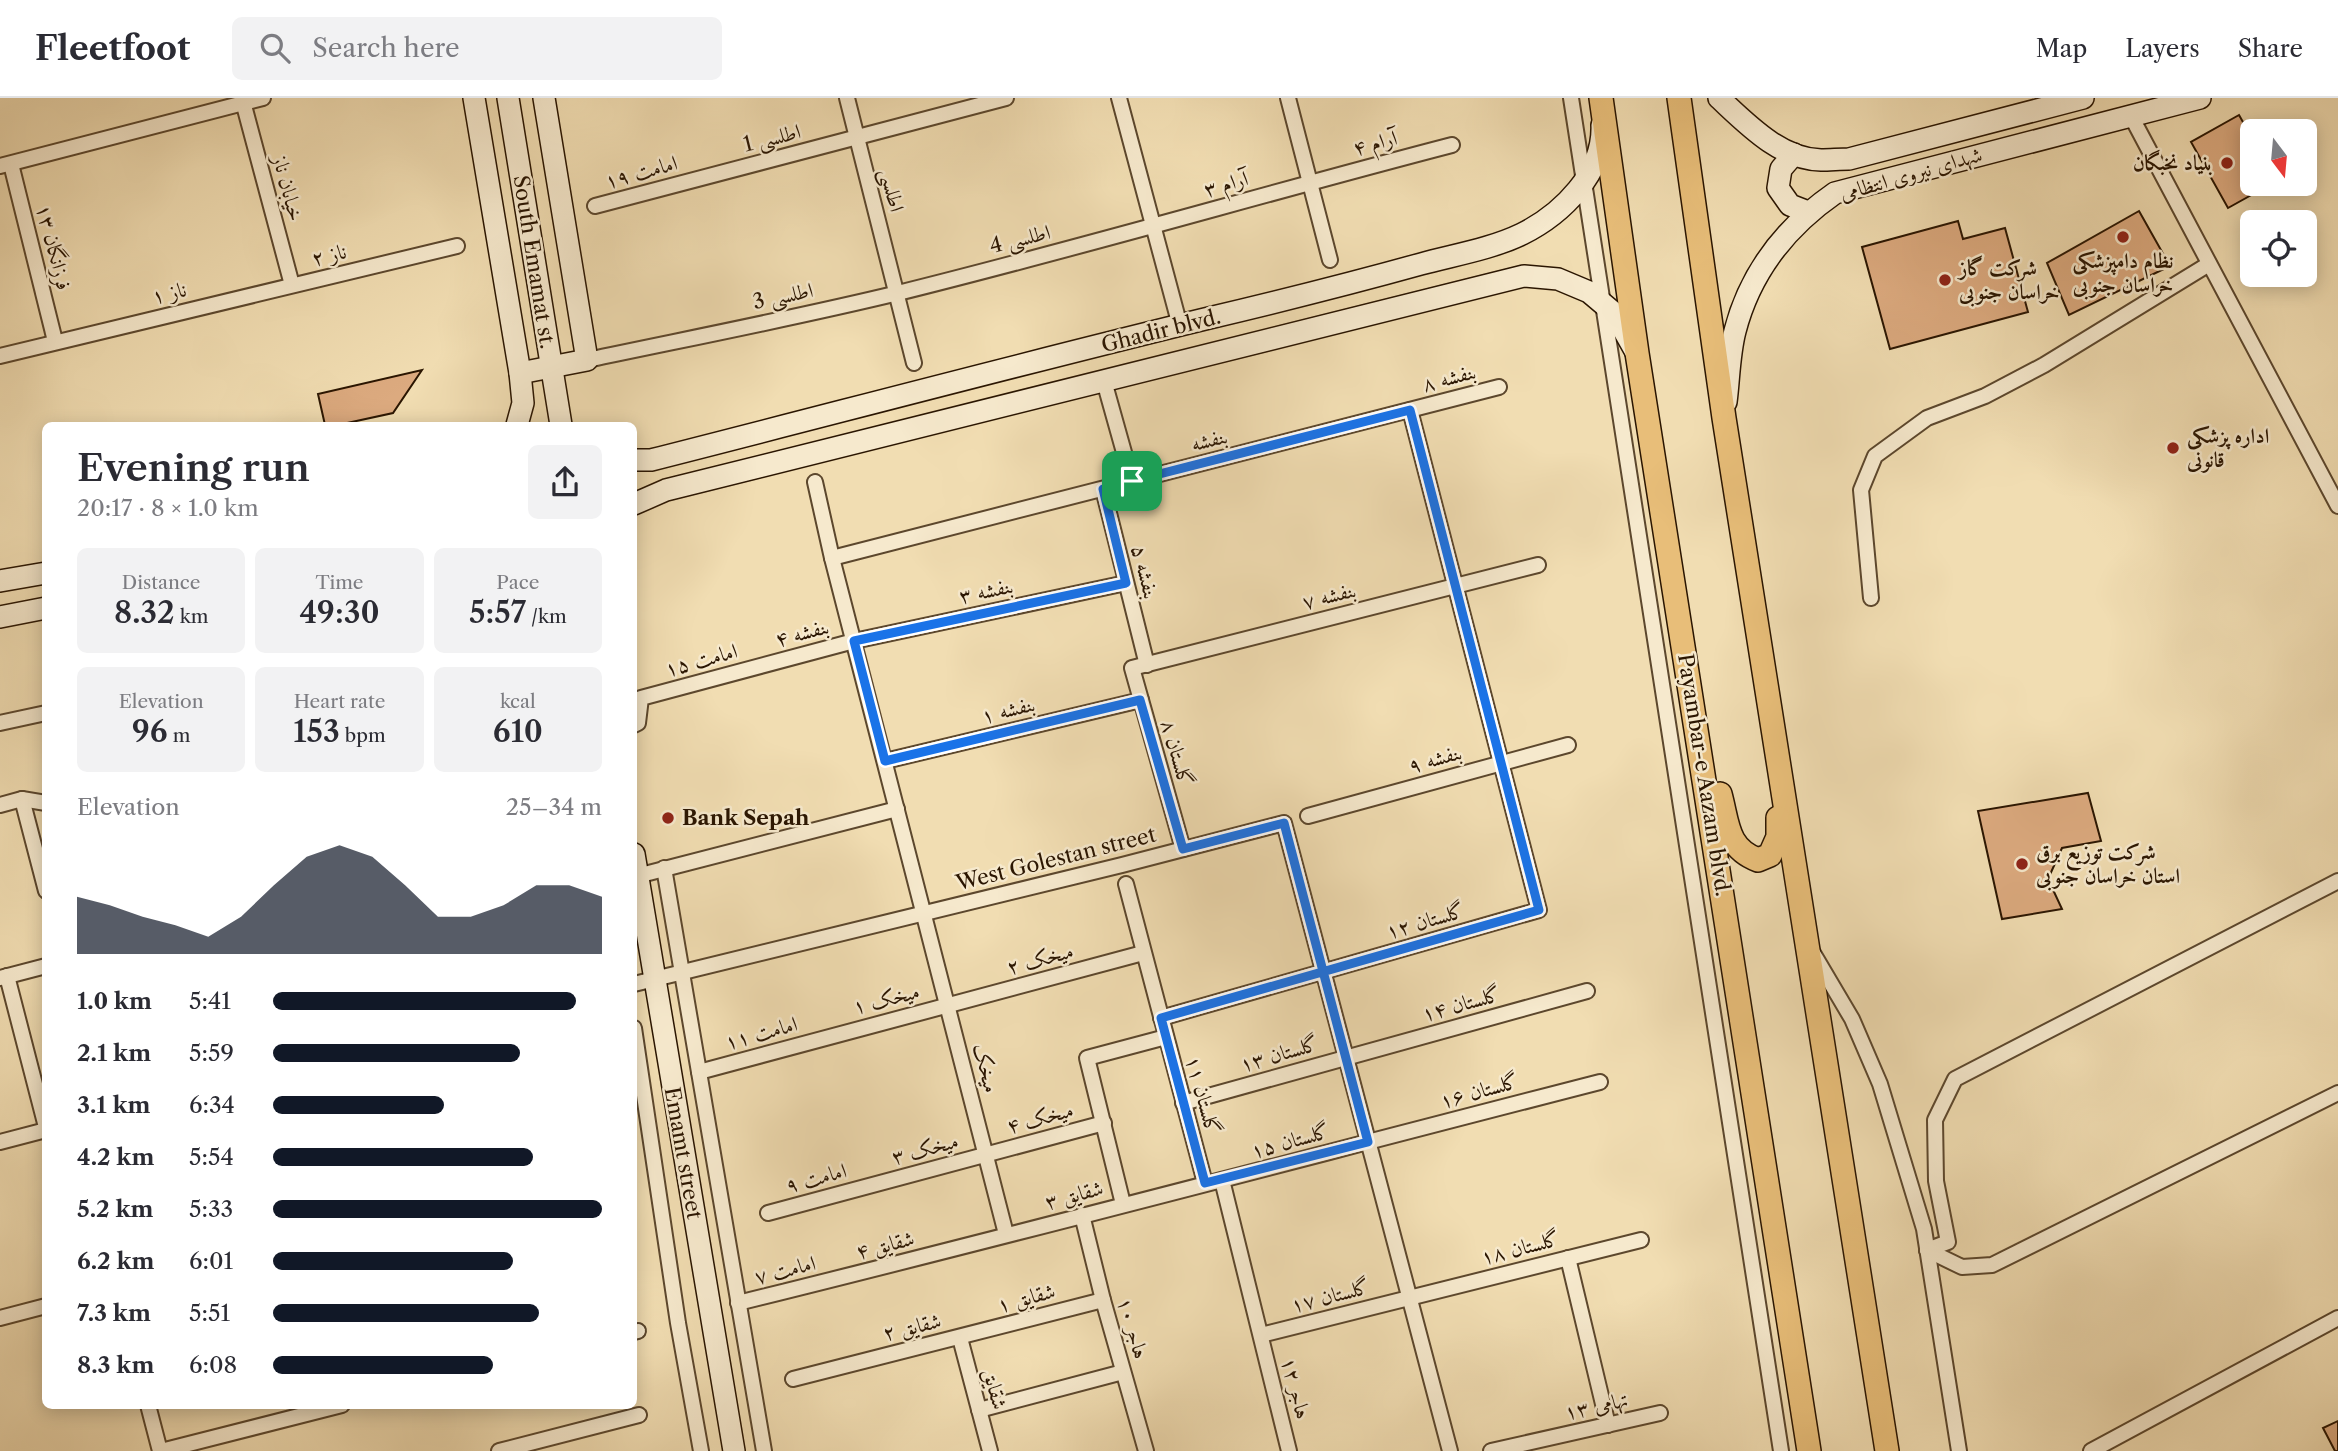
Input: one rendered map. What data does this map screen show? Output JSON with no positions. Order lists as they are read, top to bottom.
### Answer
{
  "streets": {
    "main road": [
      "شهدای نیروی انتظامی",
      "South Emamat st.",
      "Ghadir blvd.",
      "Payambar-e Aazam blvd.",
      "Emamt street"
    ],
    "street": [
      "اطلسی 1",
      "آرام ۴",
      "امامت ۱۹",
      "آرام ۳",
      "خیابان ناز",
      "اطلسی",
      "اطلسی 4",
      "فرزانگان ۱۳",
      "ناز ۲",
      "ناز ۱",
      "اطلسی 3",
      "بنفشه ۸",
      "بنفشه",
      "بنفشه ۵",
      "بنفشه ۳",
      "بنفشه ۷",
      "بنفشه ۴",
      "امامت ۱۵",
      "بنفشه ۱",
      "گلستان ۸",
      "بنفشه ۹",
      "West Golestan street",
      "گلستان ۱۲",
      "میخک ۲",
      "میخک ۱",
      "گلستان ۱۴",
      "امامت ۱۱",
      "گلستان ۱۳",
      "میخک",
      "گلستان ۱۶",
      "گلستان ۱۱",
      "میخک ۴",
      "گلستان ۱۵",
      "میخک ۳",
      "امامت ۹",
      "شقایق ۳",
      "شقایق ۴",
      "گلستان ۱۸",
      "امامت ۷",
      "گلستان ۱۷",
      "شقایق ۱",
      "شقایق ۲",
      "هاجر ۱۰",
      "هاجر ۱۲",
      "شقایق",
      "تهامی ۱۳"
    ]
  },
  "crossings": [
    ["اطلسی 1", "امامت ۱۹"],
    ["اطلسی 1", "اطلسی"],
    ["آرام ۴", "آرام ۳"],
    ["آرام ۳", "اطلسی 4"],
    ["خیابان ناز", "ناز ۲"],
    ["خیابان ناز", "ناز ۱"],
    ["اطلسی", "اطلسی 4"],
    ["اطلسی", "اطلسی 3"],
    ["اطلسی 4", "اطلسی 3"],
    ["فرزانگان ۱۳", "ناز ۱"],
    ["ناز ۲", "ناز ۱"],
    ["Ghadir blvd.", "Payambar-e Aazam blvd."],
    ["بنفشه ۸", "بنفشه"],
    ["بنفشه", "بنفشه ۵"],
    ["بنفشه ۵", "بنفشه ۳"],
    ["بنفشه ۵", "بنفشه ۷"],
    ["بنفشه ۳", "بنفشه ۴"],
    ["بنفشه ۷", "گلستان ۸"],
    ["بنفشه ۴", "امامت ۱۵"],
    ["بنفشه ۱", "گلستان ۸"],
    ["گلستان ۸", "West Golestan street"],
    ["بنفشه ۹", "گلستان ۱۲"],
    ["West Golestan street", "گلستان ۱۲"],
    ["West Golestan street", "گلستان ۱۴"],
    ["West Golestan street", "گلستان ۱۳"],
    ["West Golestan street", "میخک"],
    ["West Golestan street", "گلستان ۱۶"],
    ["West Golestan street", "گلستان ۱۵"],
    ["West Golestan street", "Emamt street"],
    ["West Golestan street", "گلستان ۱۸"],
    ["West Golestan street", "گلستان ۱۷"],
    ["میخک ۲", "میخک ۱"],
    ["میخک ۲", "میخک"],
    ["میخک ۲", "گلستان ۱۱"],
    ["میخک ۱", "امامت ۱۱"],
    ["میخک ۱", "میخک"],
    ["گلستان ۱۴", "گلستان ۱۳"],
    ["گلستان ۱۳", "گلستان ۱۱"],
    ["میخک", "میخک ۴"],
    ["میخک", "میخک ۳"],
    ["میخک", "شقایق ۳"],
    ["گلستان ۱۶", "گلستان ۱۵"],
    ["گلستان ۱۱", "شقایق ۳"],
    ["میخک ۴", "میخک ۳"],
    ["گلستان ۱۵", "شقایق ۳"],
    ["گلستان ۱۵", "هاجر ۱۲"],
    ["میخک ۳", "امامت ۹"],
    ["شقایق ۳", "شقایق ۴"],
    ["شقایق ۳", "هاجر ۱۰"],
    ["شقایق ۳", "هاجر ۱۲"],
    ["شقایق ۴", "امامت ۷"],
    ["گلستان ۱۸", "گلستان ۱۷"],
    ["گلستان ۱۷", "هاجر ۱۲"],
    ["شقایق ۱", "شقایق ۲"],
    ["شقایق ۱", "هاجر ۱۰"],
    ["شقایق ۱", "شقایق"],
    ["شقایق ۲", "شقایق"]
  ],
  "places": [
    "بنیاد نخبگان",
    "نظام دامپزشکی خراسان جنوبی",
    "شرکت گاز خراسان جنوبی",
    "اداره پزشکی قانونی",
    "Bank Sepah",
    "شرکت توزیع برق استان خراسان جنوبی"
  ],
  "north": "bottom",
  "page": {
    "header": "Fleetfoot",
    "search": "Search here",
    "nav": ["Map", "Layers", "Share"],
    "heading": ["Evening run", "20:17 · 8 × 1.0 km"],
    "stats": [
      ["Distance", "8.32 km"],
      ["Time", "49:30"],
      ["Pace", "5:57 /km"],
      ["Elevation", "96 m"],
      ["Heart rate", "153 bpm"],
      ["kcal", "610"]
    ],
    "chart": ["Elevation", "25–34 m"],
    "list": [
      {
        "name": "1.0 km",
        "note": "5:41"
      },
      {
        "name": "2.1 km",
        "note": "5:59"
      },
      {
        "name": "3.1 km",
        "note": "6:34"
      },
      {
        "name": "4.2 km",
        "note": "5:54"
      },
      {
        "name": "5.2 km",
        "note": "5:33"
      },
      {
        "name": "6.2 km",
        "note": "6:01"
      },
      {
        "name": "7.3 km",
        "note": "5:51"
      },
      {
        "name": "8.3 km",
        "note": "6:08"
      }
    ]
  }
}
